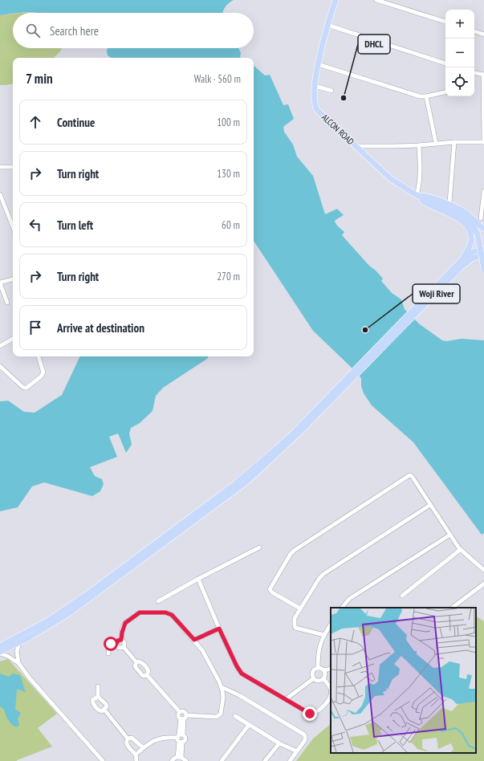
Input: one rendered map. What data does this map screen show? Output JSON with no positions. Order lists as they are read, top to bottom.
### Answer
{
  "streets": {
    "main road": ["ALCON ROAD"]
  },
  "places": ["DHCL", "Woji River"],
  "page": {
    "map_buttons": ["+", "−"],
    "search": "Search here",
    "heading": ["7 min", "Walk · 560 m"],
    "list": [
      ["Continue", "100 m"],
      ["Turn right", "130 m"],
      ["Turn left", "60 m"],
      ["Turn right", "270 m"],
      "Arrive at destination"
    ]
  }
}
